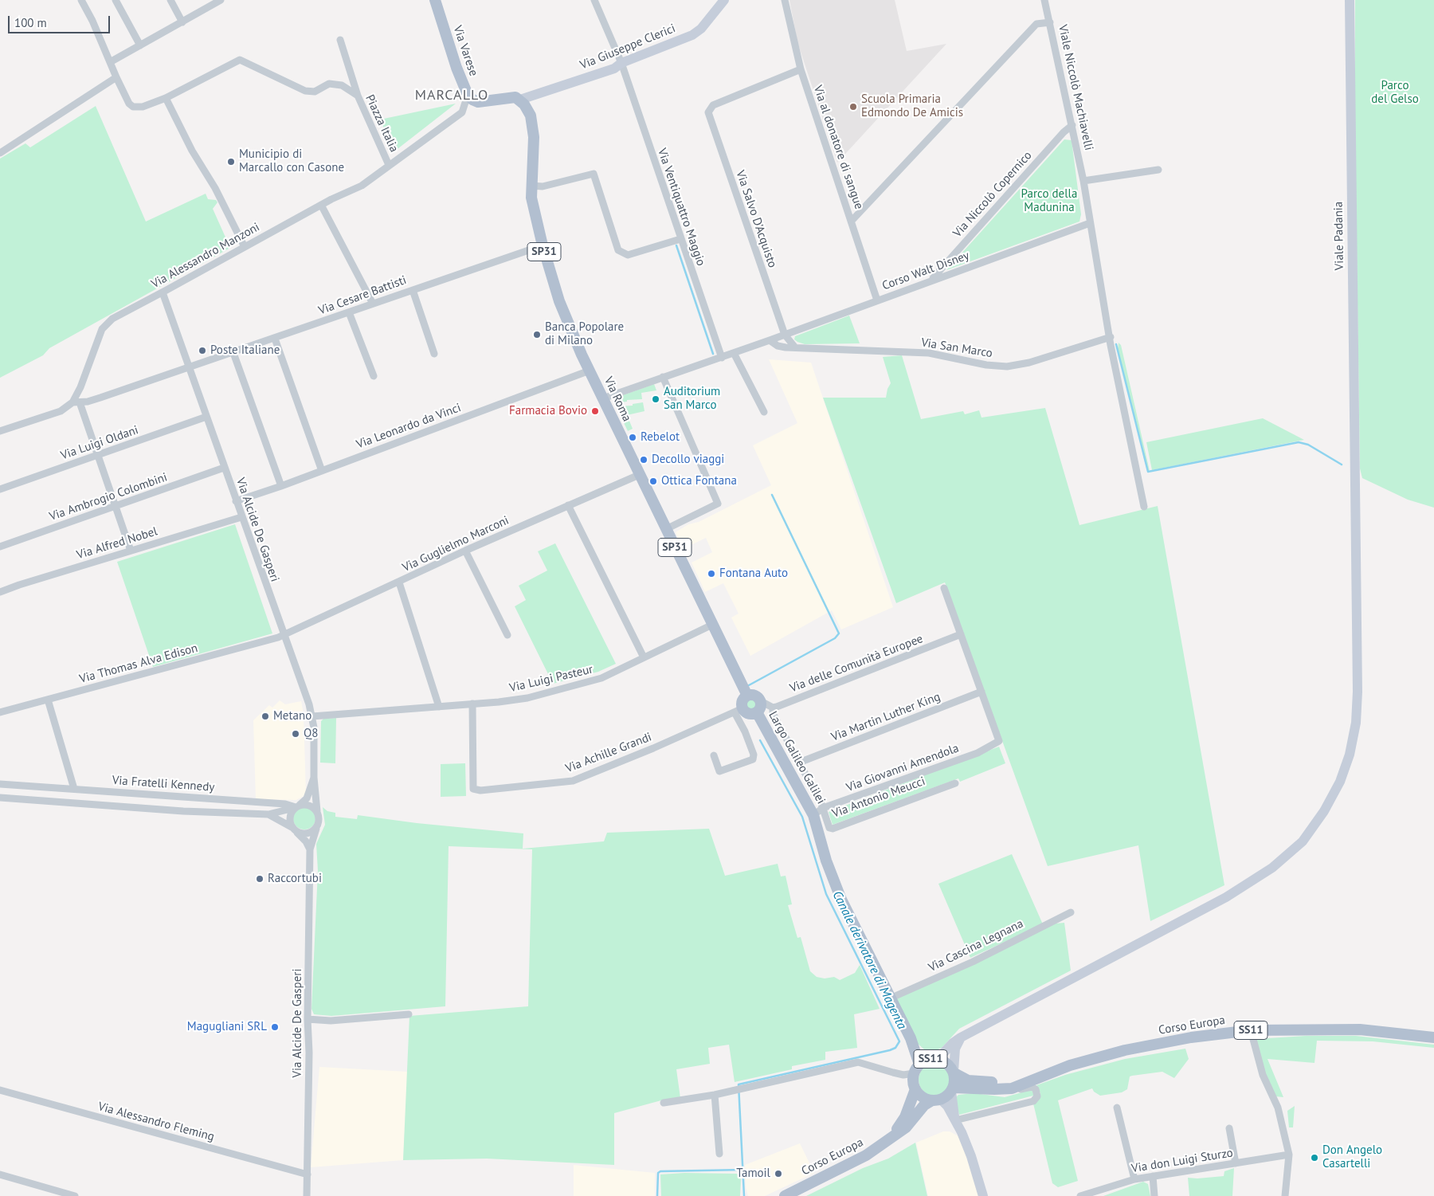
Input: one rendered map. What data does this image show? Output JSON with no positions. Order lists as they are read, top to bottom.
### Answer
{
  "streets": {
    "main road": [
      "Via Giuseppe Clerici",
      "Via Varese",
      "SP31",
      "Via Roma",
      "Largo Galileo Galilei",
      "Corso Europa",
      "SS11"
    ],
    "street": [
      "Viale Niccolò Machiavelli",
      "Piazza Italia",
      "Via al donatore di sangue",
      "Via Niccolò Copernico",
      "Via Ventiquattro Maggio",
      "Via Salvo D'Acquisto",
      "Viale Padania",
      "Via Alessandro Manzoni",
      "Corso Walt Disney",
      "Via Cesare Battisti",
      "Via San Marco",
      "Via Leonardo da Vinci",
      "Via Luigi Oldani",
      "Via Ambrogio Colombini",
      "Via Alcide De Gasperi",
      "Via Alfred Nobel",
      "Via Guglielmo Marconi",
      "Via Thomas Alva Edison",
      "Via delle Comunità Europee",
      "Via Luigi Pasteur",
      "Via Martin Luther King",
      "Via Achille Grandi",
      "Via Giovanni Amendola",
      "Via Fratelli Kennedy",
      "Via Antonio Meucci",
      "Via Cascina Legnana",
      "Via Alessandro Fleming",
      "Via don Luigi Sturzo"
    ]
  },
  "crossings": [
    ["Via Giuseppe Clerici", "Via Varese"],
    ["Via Giuseppe Clerici", "Via Ventiquattro Maggio"],
    ["Via Giuseppe Clerici", "Via Roma"],
    ["Via Varese", "Piazza Italia"],
    ["Viale Niccolò Machiavelli", "Via Niccolò Copernico"],
    ["Viale Niccolò Machiavelli", "Corso Walt Disney"],
    ["Viale Niccolò Machiavelli", "Via San Marco"],
    ["Piazza Italia", "Via Alessandro Manzoni"],
    ["Via al donatore di sangue", "Via Salvo D'Acquisto"],
    ["Via al donatore di sangue", "Corso Walt Disney"],
    ["Via Niccolò Copernico", "Corso Walt Disney"],
    ["Via Salvo D'Acquisto", "Corso Walt Disney"],
    ["Via Alessandro Manzoni", "Via Cesare Battisti"],
    ["Via Alessandro Manzoni", "Via Alcide De Gasperi"],
    ["Corso Walt Disney", "Via San Marco"],
    ["Via Cesare Battisti", "Via Roma"],
    ["Via Cesare Battisti", "Via Alcide De Gasperi"],
    ["Via Roma", "Via Leonardo da Vinci"],
    ["Via Roma", "Via Guglielmo Marconi"],
    ["Via Roma", "Via Luigi Pasteur"],
    ["Via Roma", "Via Achille Grandi"],
    ["Via Roma", "Largo Galileo Galilei"],
    ["Via Leonardo da Vinci", "Via Alcide De Gasperi"],
    ["Via Luigi Oldani", "Via Alcide De Gasperi"],
    ["Via Ambrogio Colombini", "Via Alcide De Gasperi"],
    ["Via Alcide De Gasperi", "Via Alfred Nobel"],
    ["Via Alcide De Gasperi", "Via Guglielmo Marconi"],
    ["Via Alcide De Gasperi", "Via Thomas Alva Edison"],
    ["Via Alcide De Gasperi", "Via Luigi Pasteur"],
    ["Via Alcide De Gasperi", "Via Fratelli Kennedy"],
    ["Via Alcide De Gasperi", "Via Alessandro Fleming"],
    ["Via Guglielmo Marconi", "Via Thomas Alva Edison"],
    ["Via delle Comunità Europee", "Largo Galileo Galilei"],
    ["Via Luigi Pasteur", "Via Achille Grandi"],
    ["Via Martin Luther King", "Largo Galileo Galilei"],
    ["Via Martin Luther King", "Via Giovanni Amendola"],
    ["Via Achille Grandi", "Largo Galileo Galilei"],
    ["Largo Galileo Galilei", "Via Giovanni Amendola"],
    ["Largo Galileo Galilei", "Via Antonio Meucci"],
    ["Largo Galileo Galilei", "Via Cascina Legnana"],
    ["Via Giovanni Amendola", "Via Antonio Meucci"],
    ["Corso Europa", "SS11"]
  ],
  "districts": ["MARCALLO"],
  "water": ["Canale derivatore di Magenta"],
  "parks": ["Parco del Gelso", "Parco della Madunina"],
  "places": [
    "Scuola Primaria Edmondo De Amicis",
    "Municipio di Marcallo con Casone",
    "Banca Popolare di Milano",
    "Poste Italiane",
    "Auditorium San Marco",
    "Farmacia Bovio",
    "Rebelot",
    "Decollo viaggi",
    "Ottica Fontana",
    "Fontana Auto",
    "Metano",
    "Q8",
    "Raccortubi",
    "Magugliani SRL",
    "Don Angelo Casartelli",
    "Tamoil"
  ],
  "scale_bar": "100 m"
}
